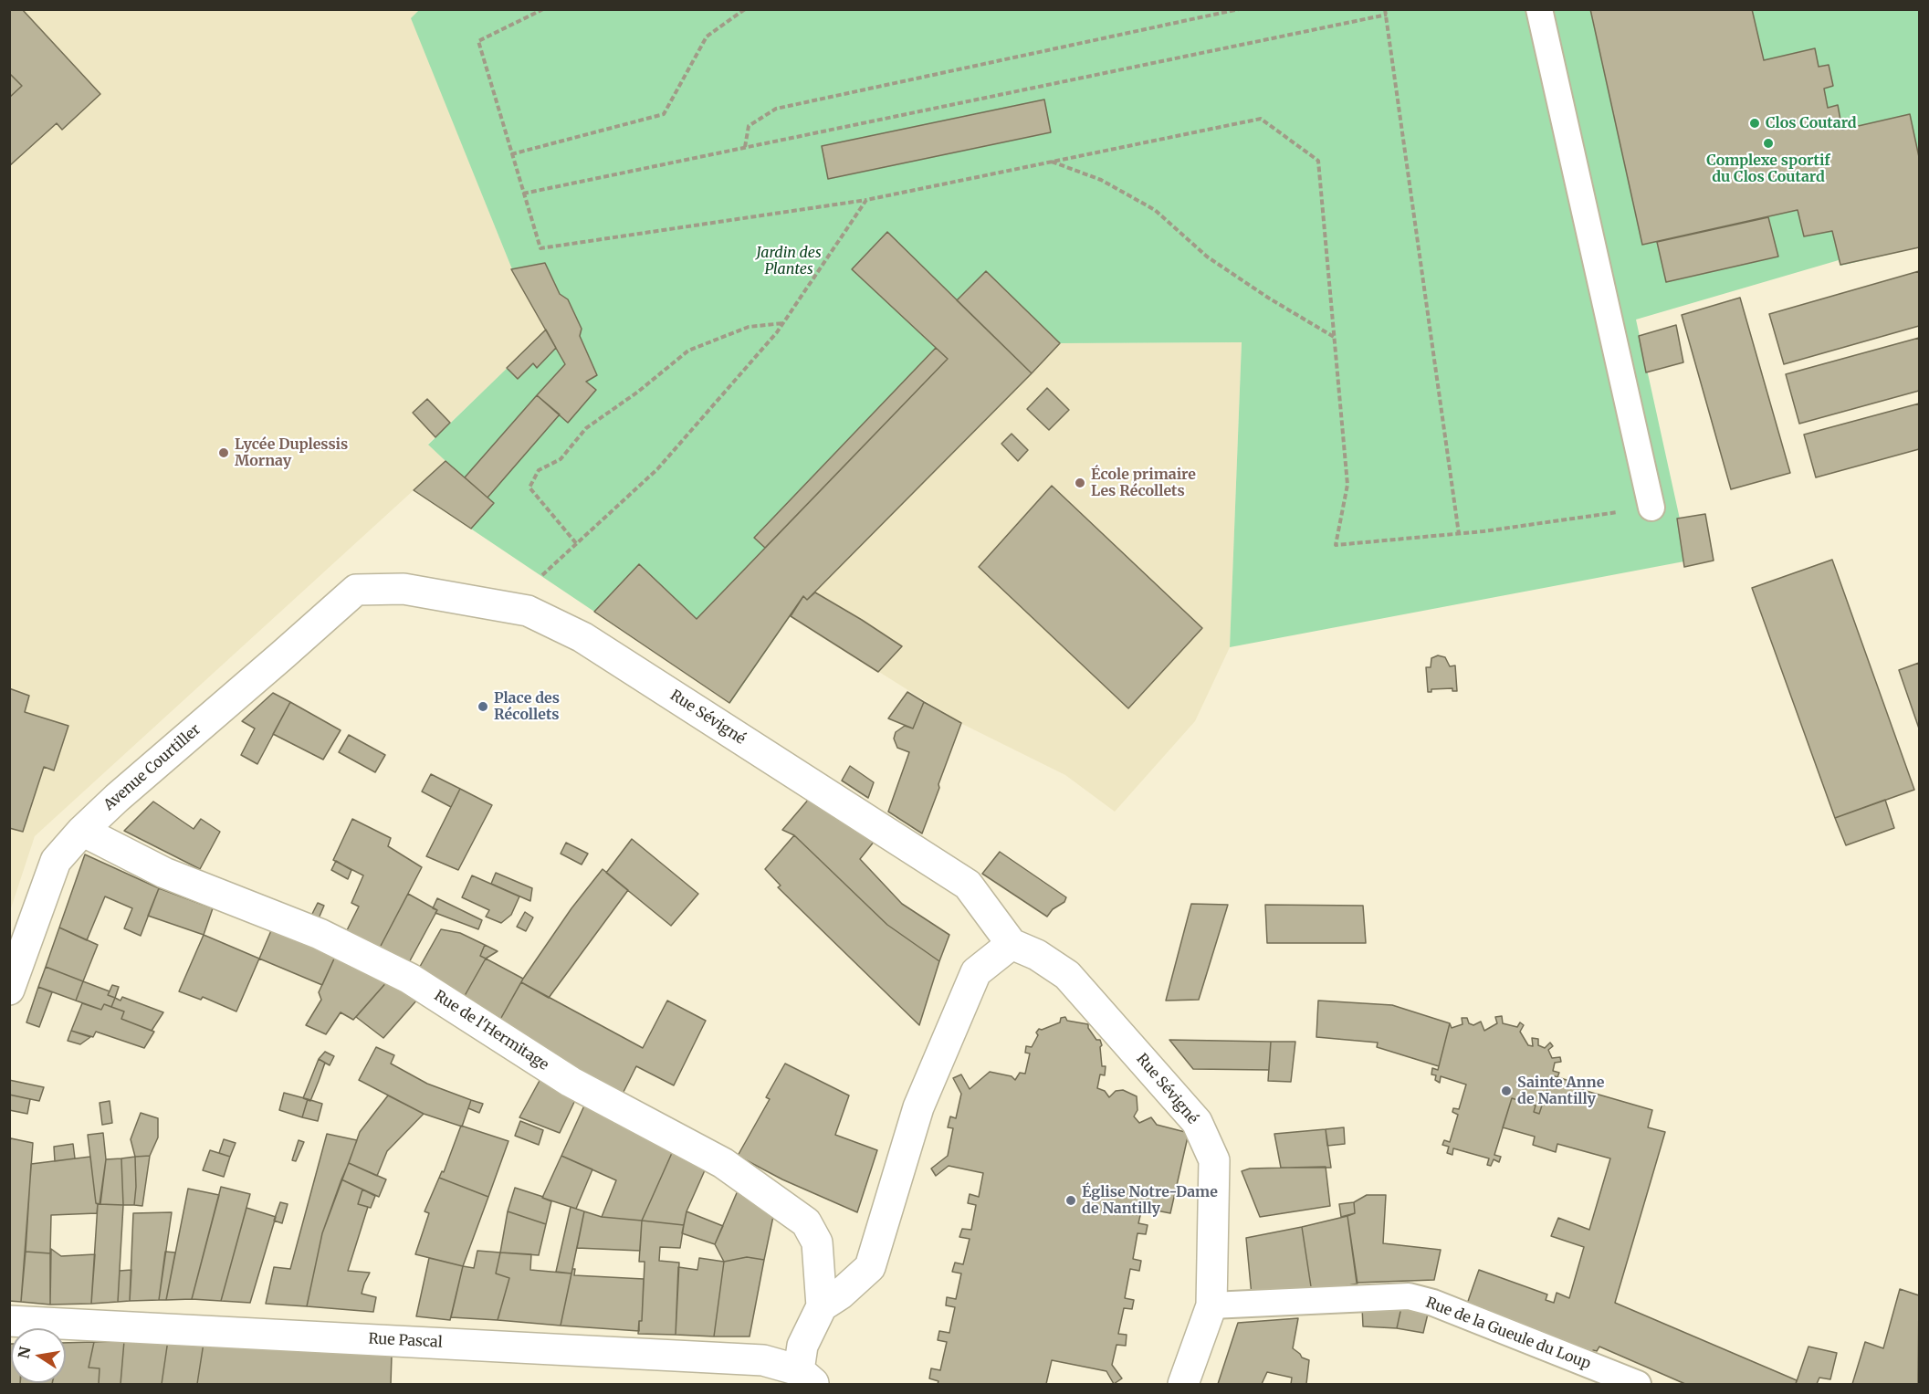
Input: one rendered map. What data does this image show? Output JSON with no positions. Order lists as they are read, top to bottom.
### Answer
{
  "streets": {
    "street": [
      "Rue Sévigné",
      "Avenue Courtiller",
      "Rue de l'Hermitage",
      "Rue Pascal"
    ],
    "lane": ["Rue de la Gueule du Loup"]
  },
  "crossings": [
    ["Rue Sévigné", "Avenue Courtiller"],
    ["Rue Sévigné", "Rue de la Gueule du Loup"],
    ["Avenue Courtiller", "Rue de l'Hermitage"]
  ],
  "parks": ["Jardin des Plantes"],
  "places": [
    "Clos Coutard",
    "Complexe sportif du Clos Coutard",
    "Lycée Duplessis Mornay",
    "École primaire Les Récollets",
    "Place des Récollets",
    "Sainte Anne de Nantilly",
    "Église Notre-Dame de Nantilly"
  ],
  "north": "left"
}
